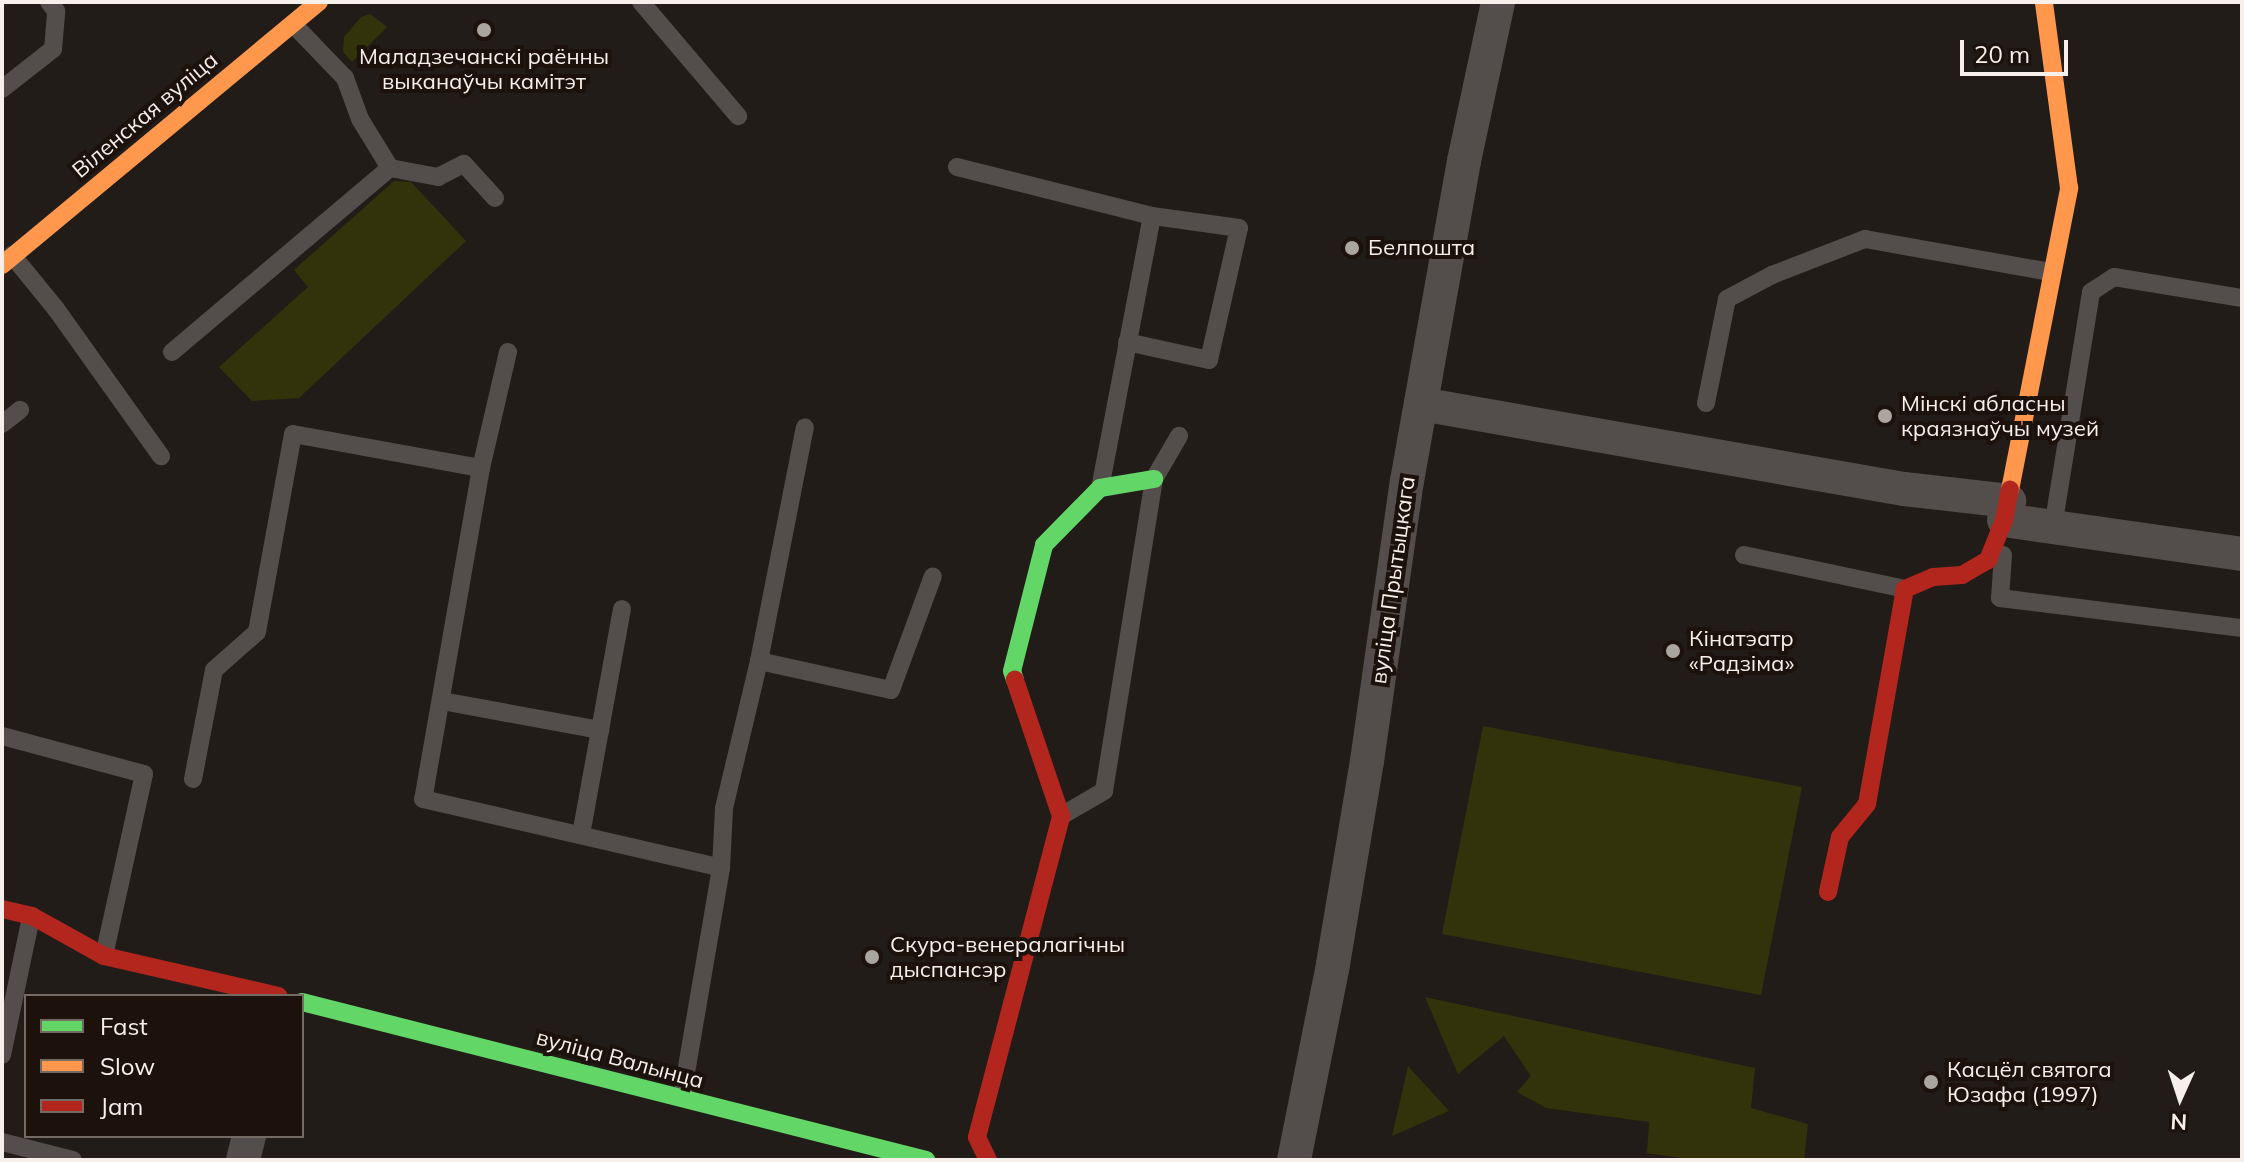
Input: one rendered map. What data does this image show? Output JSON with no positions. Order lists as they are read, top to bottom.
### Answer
{
  "streets": {
    "street": ["Віленская вуліца", "вуліца Прытыцкага", "вуліца Валынца"]
  },
  "places": [
    "Маладзечанскі раённы выканаўчы камітэт",
    "Белпошта",
    "Мінскі абласны краязнаўчы музей",
    "Кінатэатр «Радзіма»",
    "Скура-венералагічны дыспансэр",
    "Касцёл святога Юзафа (1997)"
  ],
  "legend": ["Fast", "Slow", "Jam"],
  "scale_bar": "20 m",
  "north": "bottom"
}
